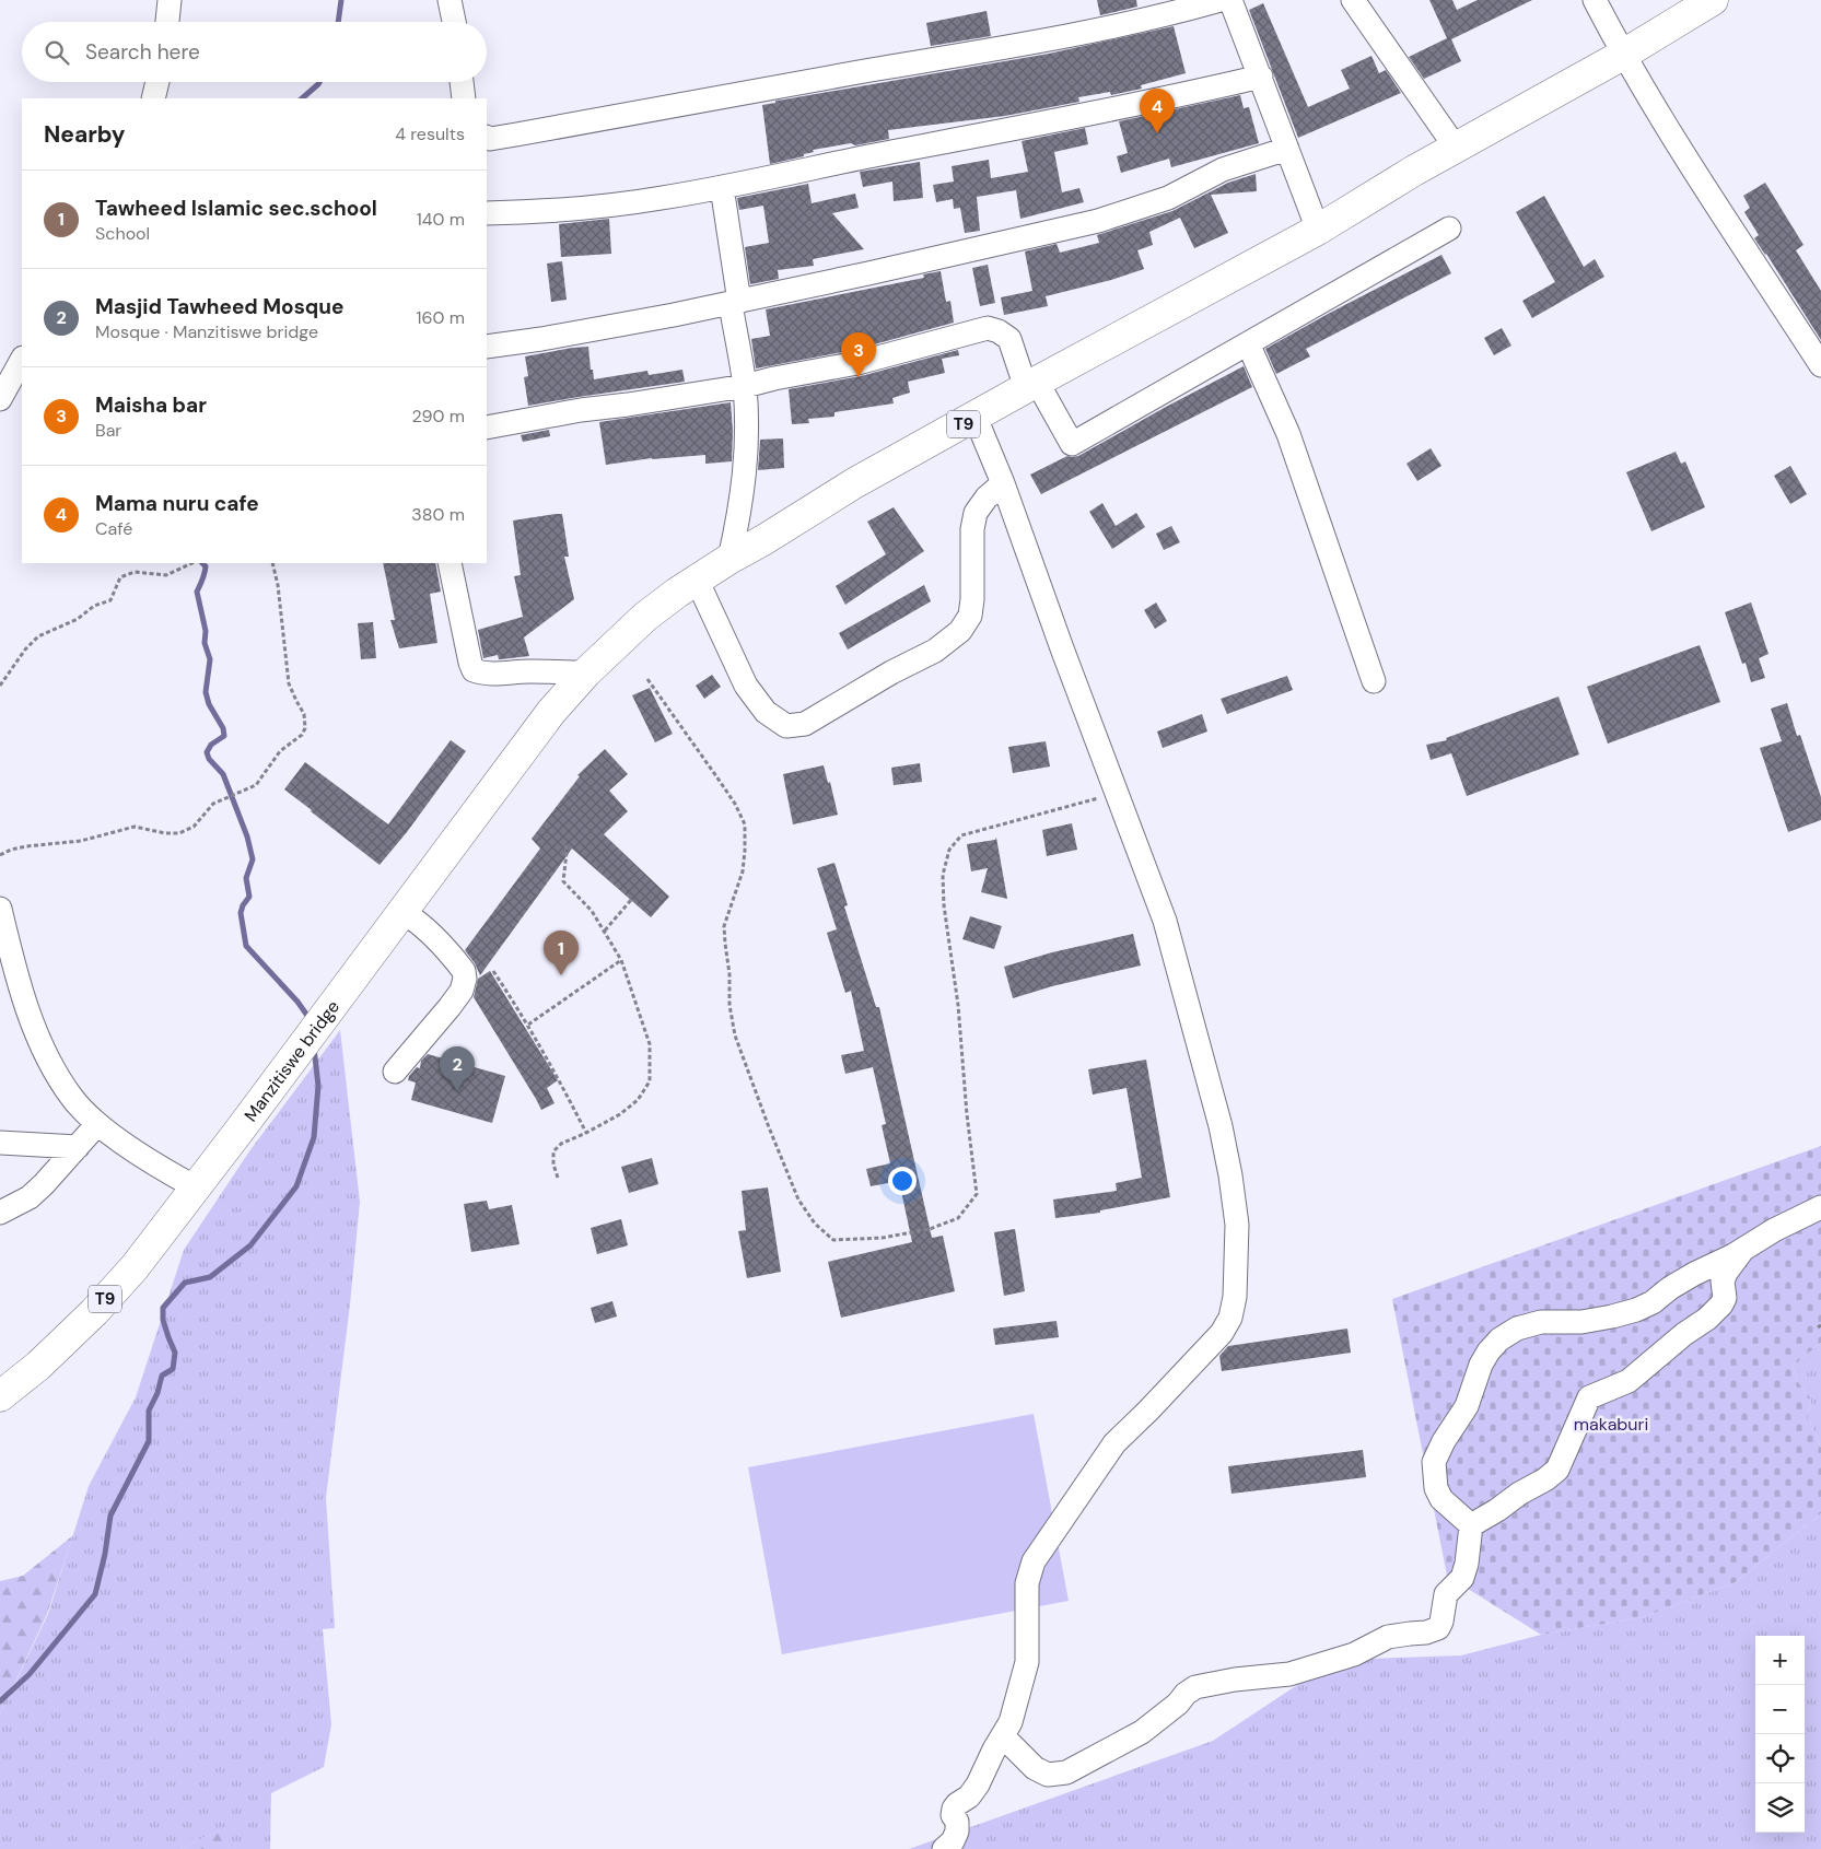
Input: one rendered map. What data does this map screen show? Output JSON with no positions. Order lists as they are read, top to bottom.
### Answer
{
  "streets": {
    "highway": ["T9", "Manzitiswe bridge"]
  },
  "crossings": [
    ["T9", "Manzitiswe bridge"]
  ],
  "parks": ["makaburi"],
  "page": {
    "search": "Search here",
    "pins": [
      "4",
      "3",
      "1",
      "2"
    ],
    "heading": ["Nearby", "4 results"],
    "list": [
      {
        "mark": "1",
        "name": "Tawheed Islamic sec.school",
        "note": "School",
        "value": "140 m"
      },
      {
        "mark": "2",
        "name": "Masjid Tawheed Mosque",
        "note": "Mosque · Manzitiswe bridge",
        "value": "160 m"
      },
      {
        "mark": "3",
        "name": "Maisha bar",
        "note": "Bar",
        "value": "290 m"
      },
      {
        "mark": "4",
        "name": "Mama nuru cafe",
        "note": "Café",
        "value": "380 m"
      }
    ],
    "map_buttons": ["+", "−"]
  }
}
